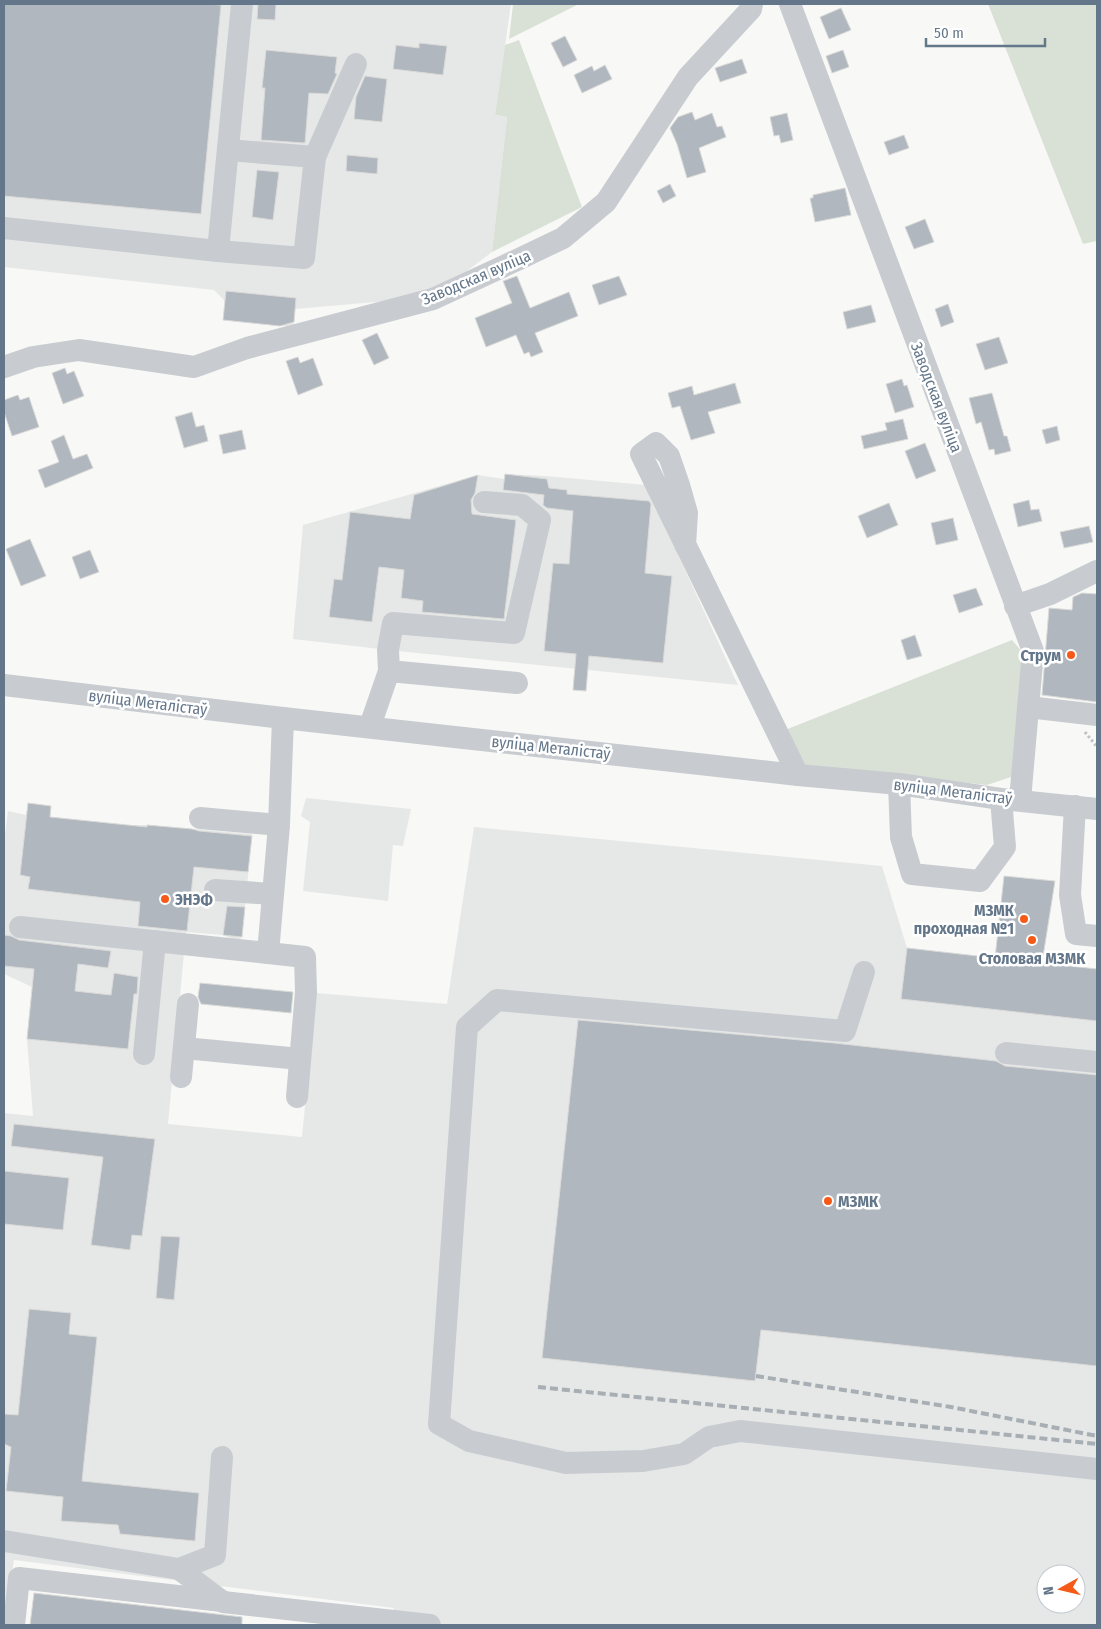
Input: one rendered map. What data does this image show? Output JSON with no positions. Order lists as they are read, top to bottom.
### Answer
{
  "streets": {
    "street": ["Заводская вуліца", "вуліца Металістаў"]
  },
  "crossings": [
    ["Заводская вуліца", "вуліца Металістаў"]
  ],
  "places": [
    "Струм",
    "ЭНЭФ",
    "МЗМК проходная №1",
    "Столовая МЗМК",
    "МЗМК"
  ],
  "scale_bar": "50 m",
  "north": "left"
}
